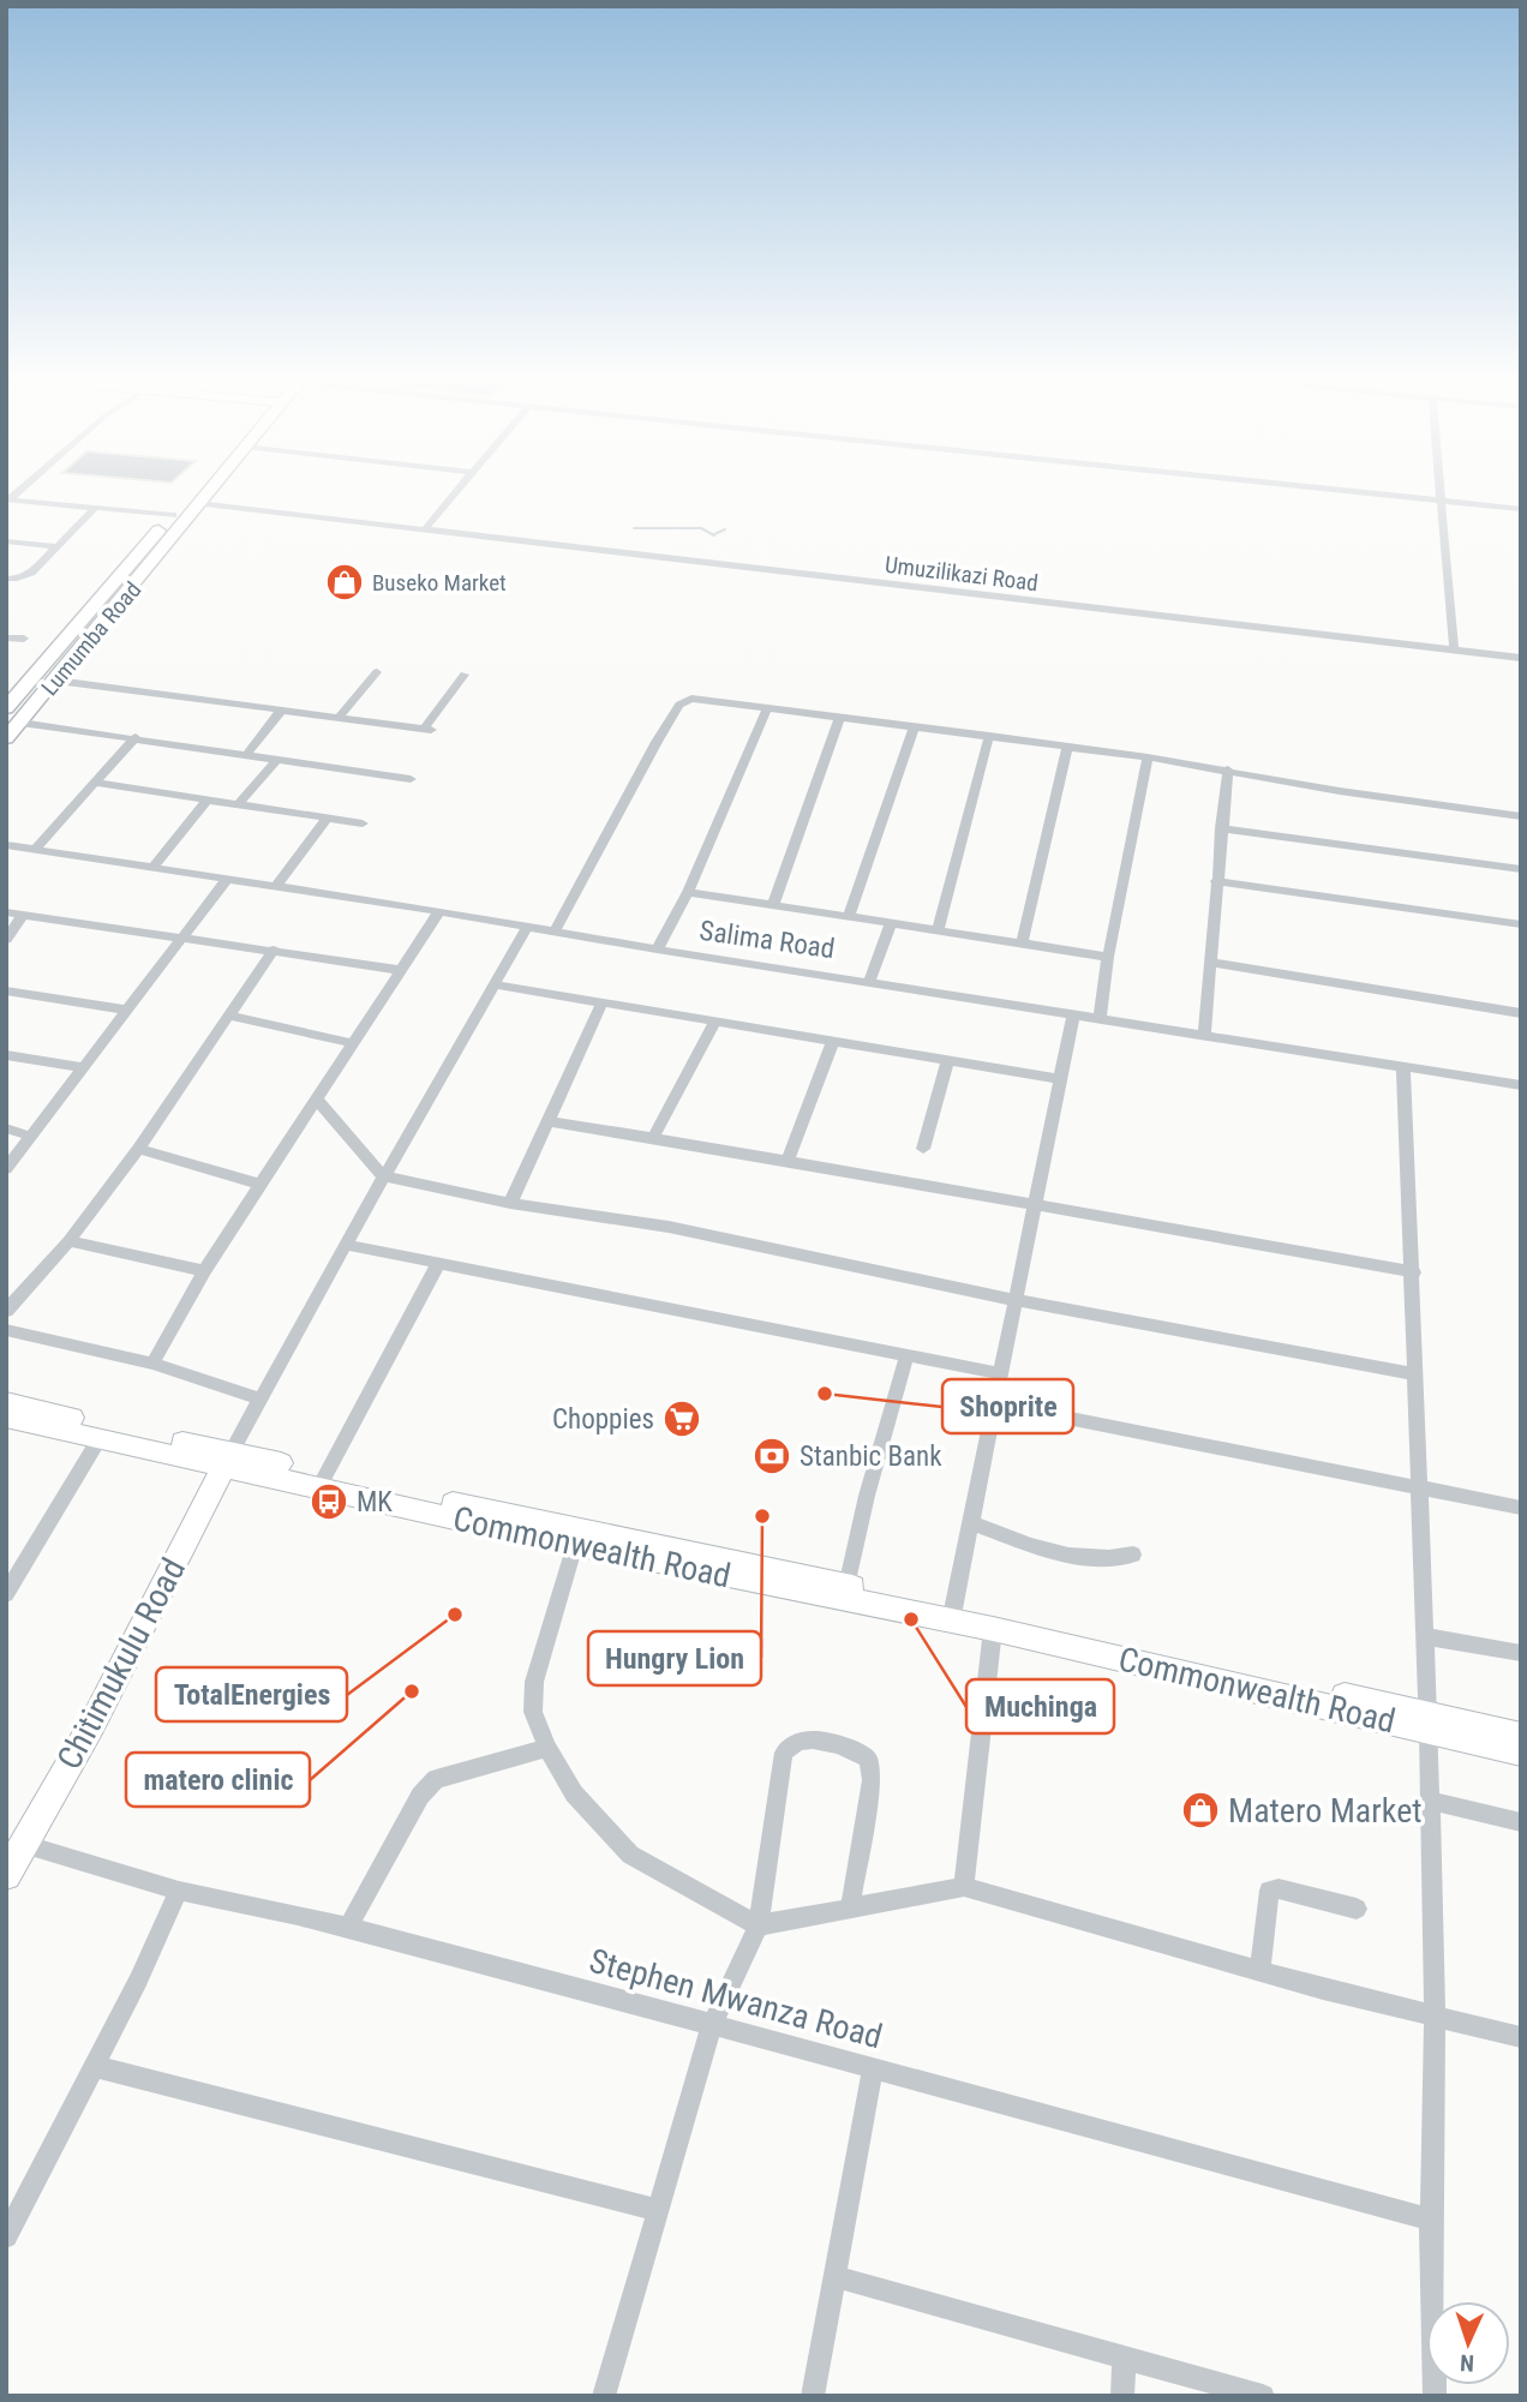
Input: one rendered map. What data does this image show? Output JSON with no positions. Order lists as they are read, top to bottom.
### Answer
{
  "streets": {
    "main road": ["Lumumba Road", "Commonwealth Road", "Chitimukulu Road"],
    "street": ["Umuzilikazi Road", "Salima Road", "Stephen Mwanza Road"]
  },
  "crossings": [
    ["Umuzilikazi Road", "Lumumba Road"],
    ["Commonwealth Road", "Chitimukulu Road"],
    ["Chitimukulu Road", "Stephen Mwanza Road"]
  ],
  "places": {
    "shop": ["Buseko Market", "Matero Market"],
    "other": [
      "Shoprite",
      "Hungry Lion",
      "TotalEnergies",
      "Muchinga",
      "matero clinic"
    ],
    "supermarket": ["Choppies"],
    "bank": ["Stanbic Bank"],
    "bus stop": ["MK"]
  },
  "north": "bottom"
}
